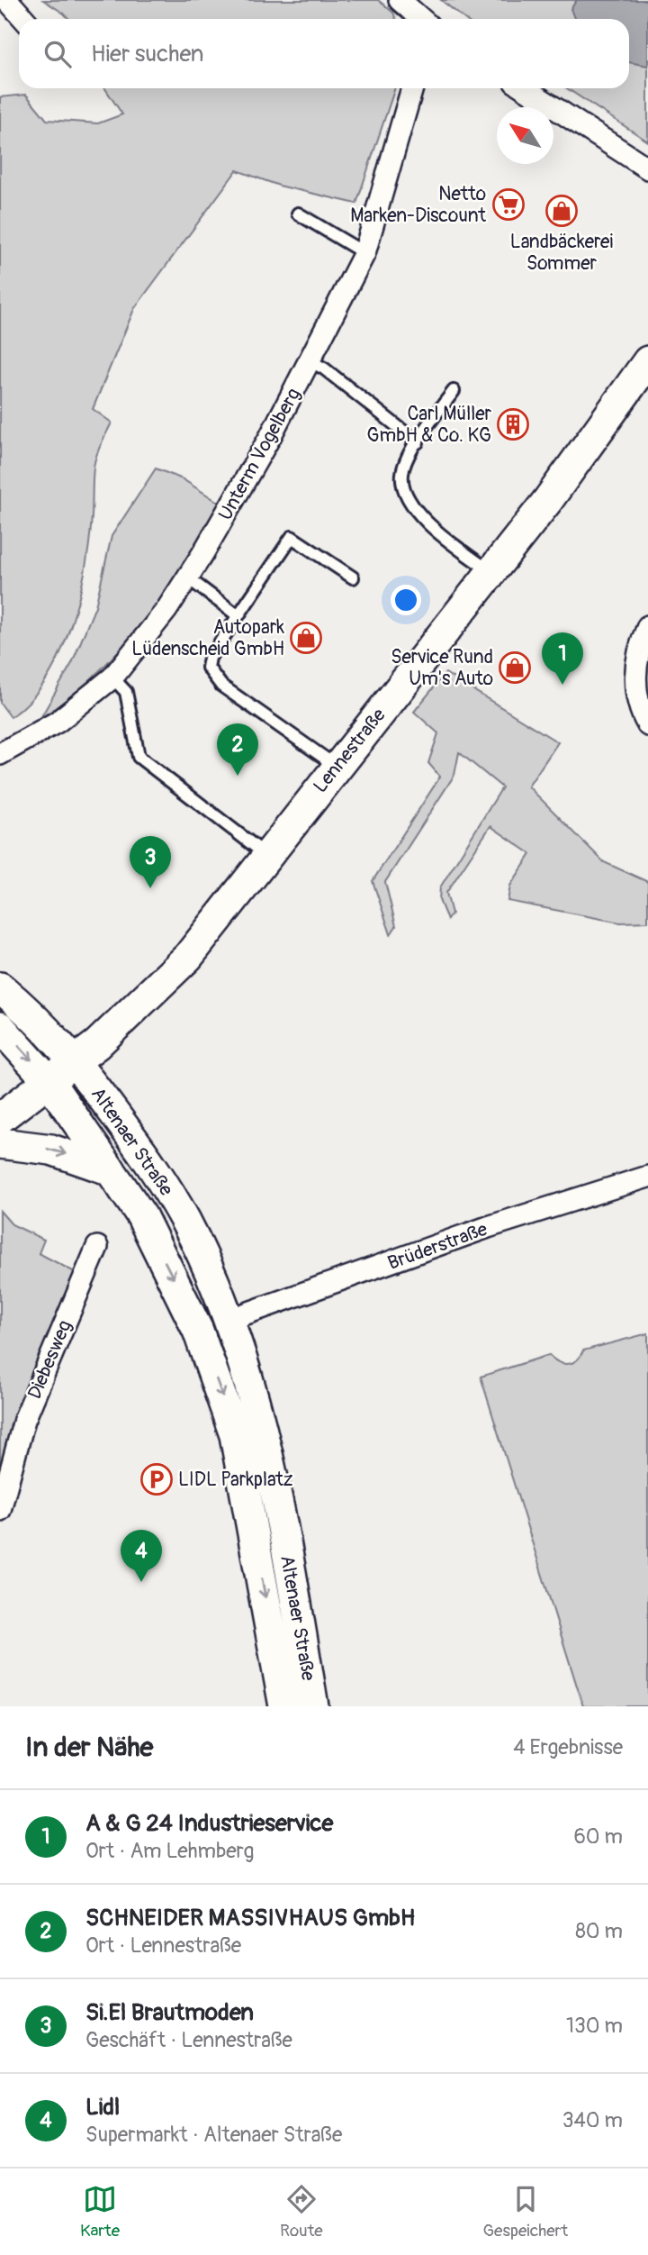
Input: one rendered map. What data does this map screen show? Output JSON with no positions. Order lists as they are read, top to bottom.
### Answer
{
  "streets": {
    "main road": ["Lennestraße", "Altenaer Straße"],
    "street": ["Unterm Vogelberg", "Brüderstraße", "Diebesweg"]
  },
  "crossings": [
    ["Lennestraße", "Altenaer Straße"],
    ["Altenaer Straße", "Brüderstraße"]
  ],
  "places": {
    "supermarket": ["Netto Marken-Discount"],
    "shop": ["Landbäckerei Sommer", "Autopark Lüdenscheid GmbH", "Service Rund Um's Auto"],
    "building": ["Carl Müller GmbH & Co. KG"],
    "parking": ["LIDL Parkplatz"]
  },
  "north": "top left",
  "page": {
    "search": "Hier suchen",
    "pins": [
      "1",
      "2",
      "3",
      "4"
    ],
    "heading": ["In der Nähe", "4 Ergebnisse"],
    "list": [
      {
        "mark": "1",
        "name": "A & G 24 Industrieservice",
        "note": "Ort · Am Lehmberg",
        "value": "60 m"
      },
      {
        "mark": "2",
        "name": "SCHNEIDER MASSIVHAUS GmbH",
        "note": "Ort · Lennestraße",
        "value": "80 m"
      },
      {
        "mark": "3",
        "name": "Si.El Brautmoden",
        "note": "Geschäft · Lennestraße",
        "value": "130 m"
      },
      {
        "mark": "4",
        "name": "Lidl",
        "note": "Supermarkt · Altenaer Straße",
        "value": "340 m"
      }
    ],
    "nav": ["Karte", "Route", "Gespeichert"]
  }
}
